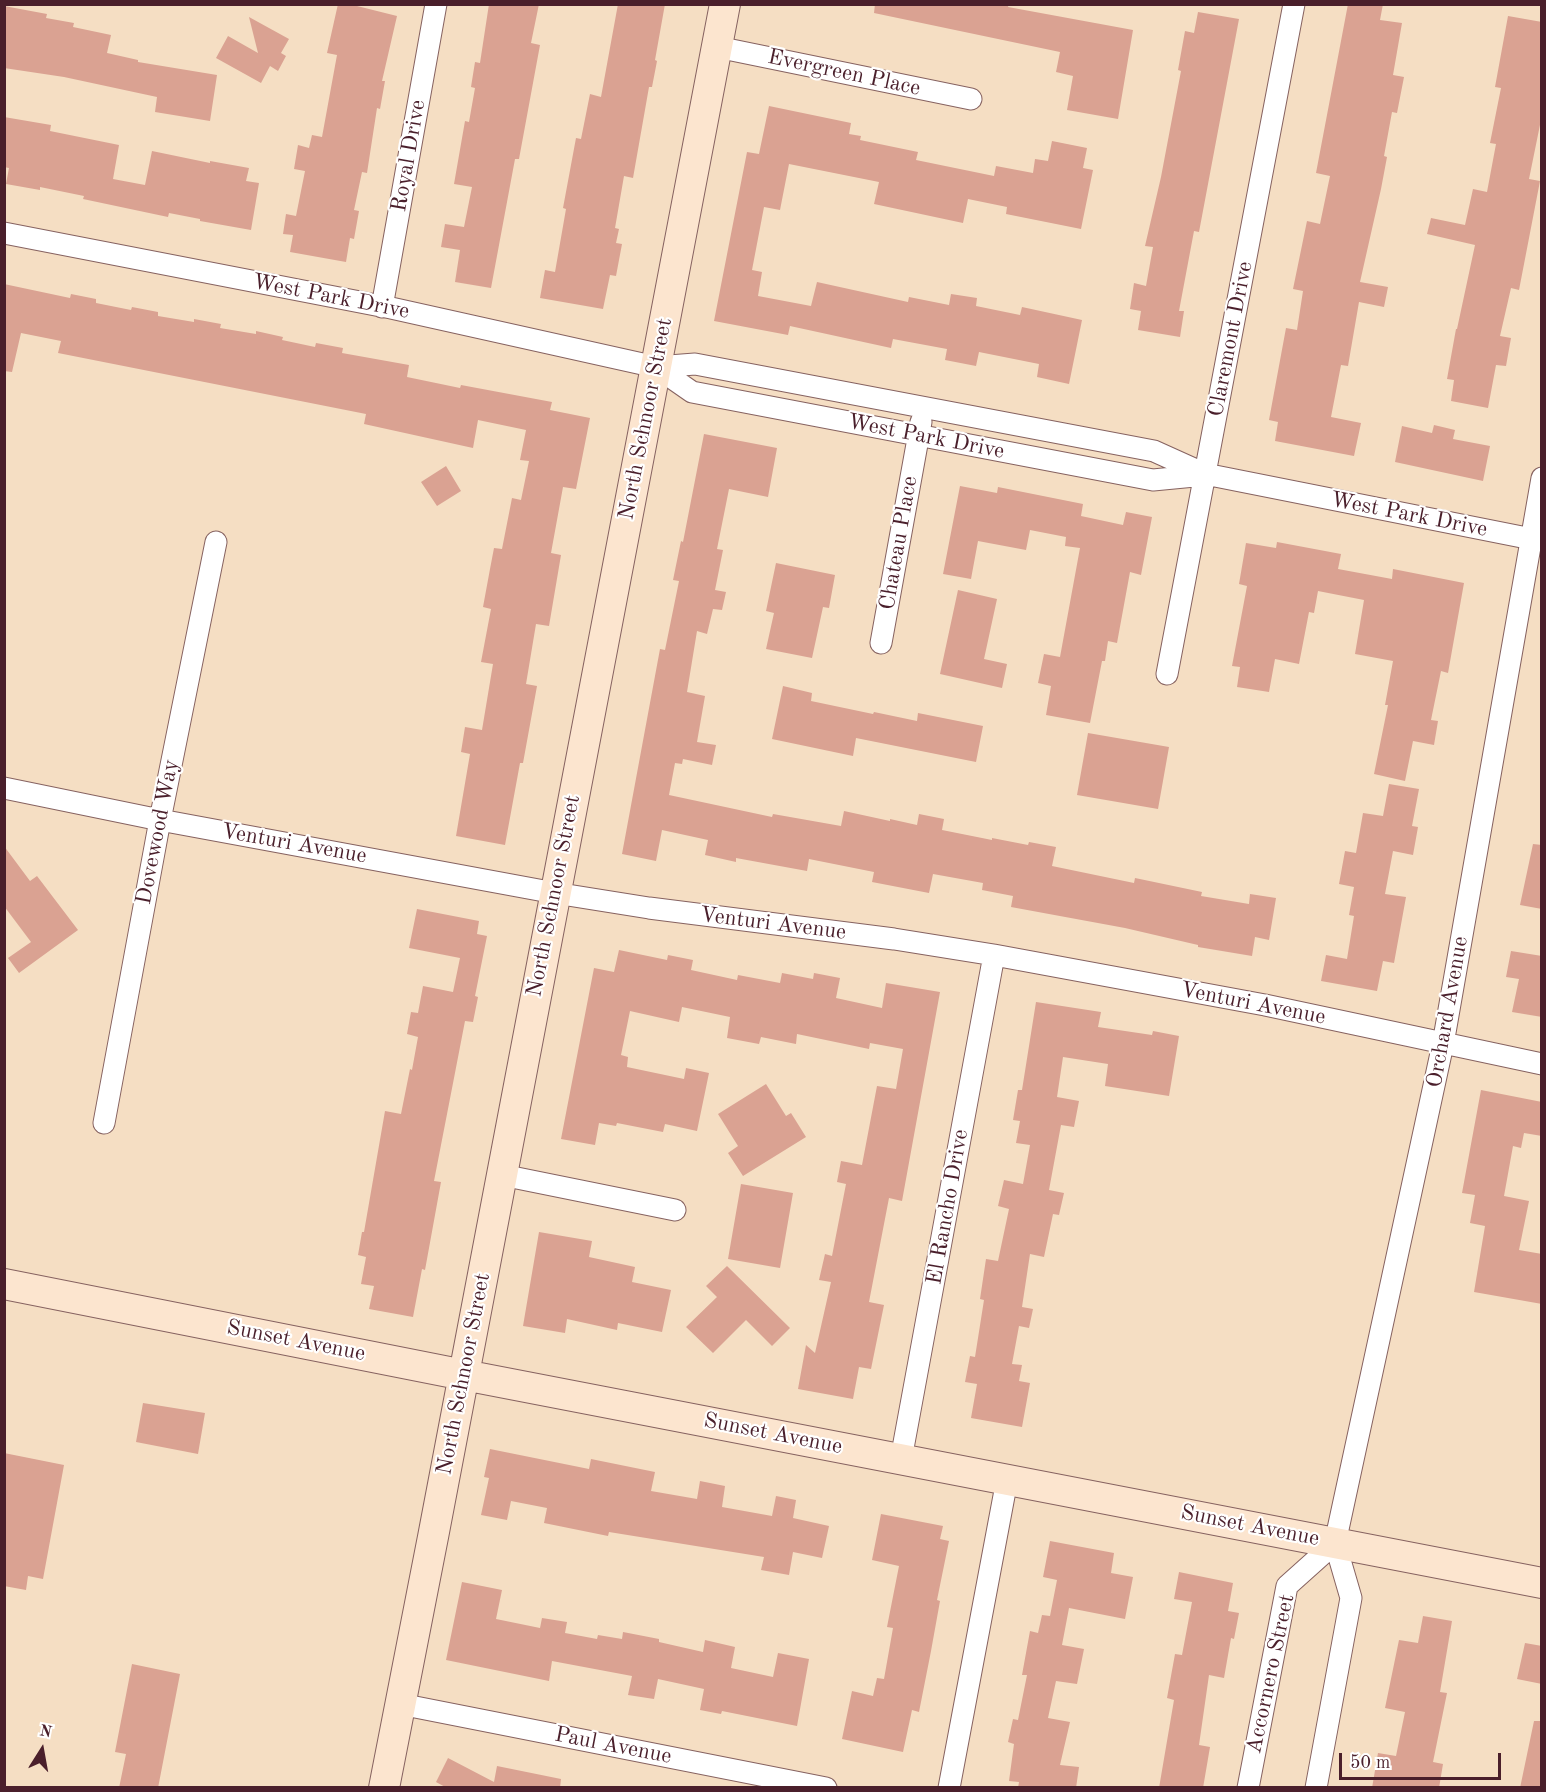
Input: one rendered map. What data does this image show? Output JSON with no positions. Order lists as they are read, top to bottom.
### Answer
{
  "streets": {
    "street": [
      "Evergreen Place",
      "Royal Drive",
      "West Park Drive",
      "Claremont Drive",
      "North Schnoor Street",
      "Chateau Place",
      "Dovewood Way",
      "Venturi Avenue",
      "Orchard Avenue",
      "El Rancho Drive",
      "Sunset Avenue",
      "Accornero Street",
      "Paul Avenue"
    ]
  },
  "crossings": [
    ["Evergreen Place", "North Schnoor Street"],
    ["Royal Drive", "West Park Drive"],
    ["West Park Drive", "Claremont Drive"],
    ["West Park Drive", "North Schnoor Street"],
    ["West Park Drive", "Chateau Place"],
    ["West Park Drive", "Orchard Avenue"],
    ["North Schnoor Street", "Venturi Avenue"],
    ["North Schnoor Street", "Sunset Avenue"],
    ["North Schnoor Street", "Paul Avenue"],
    ["Dovewood Way", "Venturi Avenue"],
    ["Venturi Avenue", "Orchard Avenue"],
    ["Venturi Avenue", "El Rancho Drive"],
    ["Orchard Avenue", "Sunset Avenue"],
    ["Orchard Avenue", "Accornero Street"],
    ["El Rancho Drive", "Sunset Avenue"],
    ["Sunset Avenue", "Accornero Street"]
  ],
  "scale_bar": "50 m",
  "north": "top"
}
